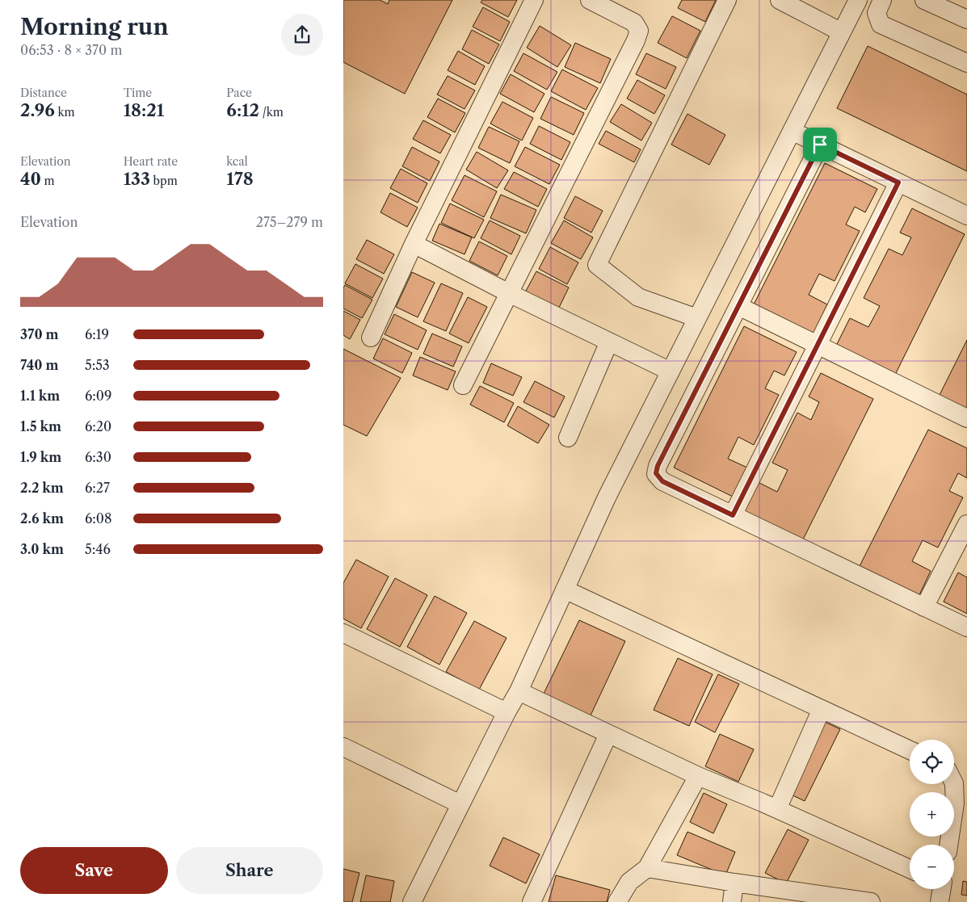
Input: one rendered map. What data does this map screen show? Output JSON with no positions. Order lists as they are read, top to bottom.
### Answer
{
  "page": {
    "heading": ["Morning run", "06:53 · 8 × 370 m"],
    "stats": [
      ["Distance", "2.96 km"],
      ["Time", "18:21"],
      ["Pace", "6:12 /km"],
      ["Elevation", "40 m"],
      ["Heart rate", "133 bpm"],
      ["kcal", "178"]
    ],
    "chart": ["Elevation", "275–279 m"],
    "list": [
      {
        "name": "370 m",
        "note": "6:19"
      },
      {
        "name": "740 m",
        "note": "5:53"
      },
      {
        "name": "1.1 km",
        "note": "6:09"
      },
      {
        "name": "1.5 km",
        "note": "6:20"
      },
      {
        "name": "1.9 km",
        "note": "6:30"
      },
      {
        "name": "2.2 km",
        "note": "6:27"
      },
      {
        "name": "2.6 km",
        "note": "6:08"
      },
      {
        "name": "3.0 km",
        "note": "5:46"
      }
    ],
    "map_buttons": ["+", "−"],
    "buttons": ["Save", "Share"]
  }
}
